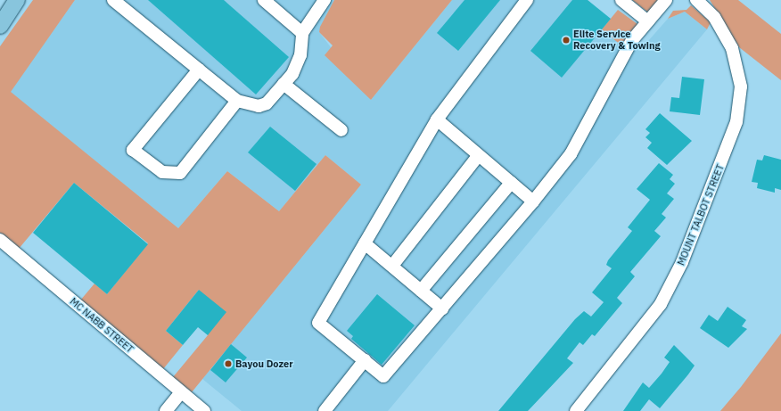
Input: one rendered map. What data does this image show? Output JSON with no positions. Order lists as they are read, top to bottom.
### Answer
{
  "streets": {
    "street": ["MOUNT TALBOT STREET", "MC NABB STREET"]
  },
  "places": ["Elite Service Recovery & Towing", "Bayou Dozer"]
}
